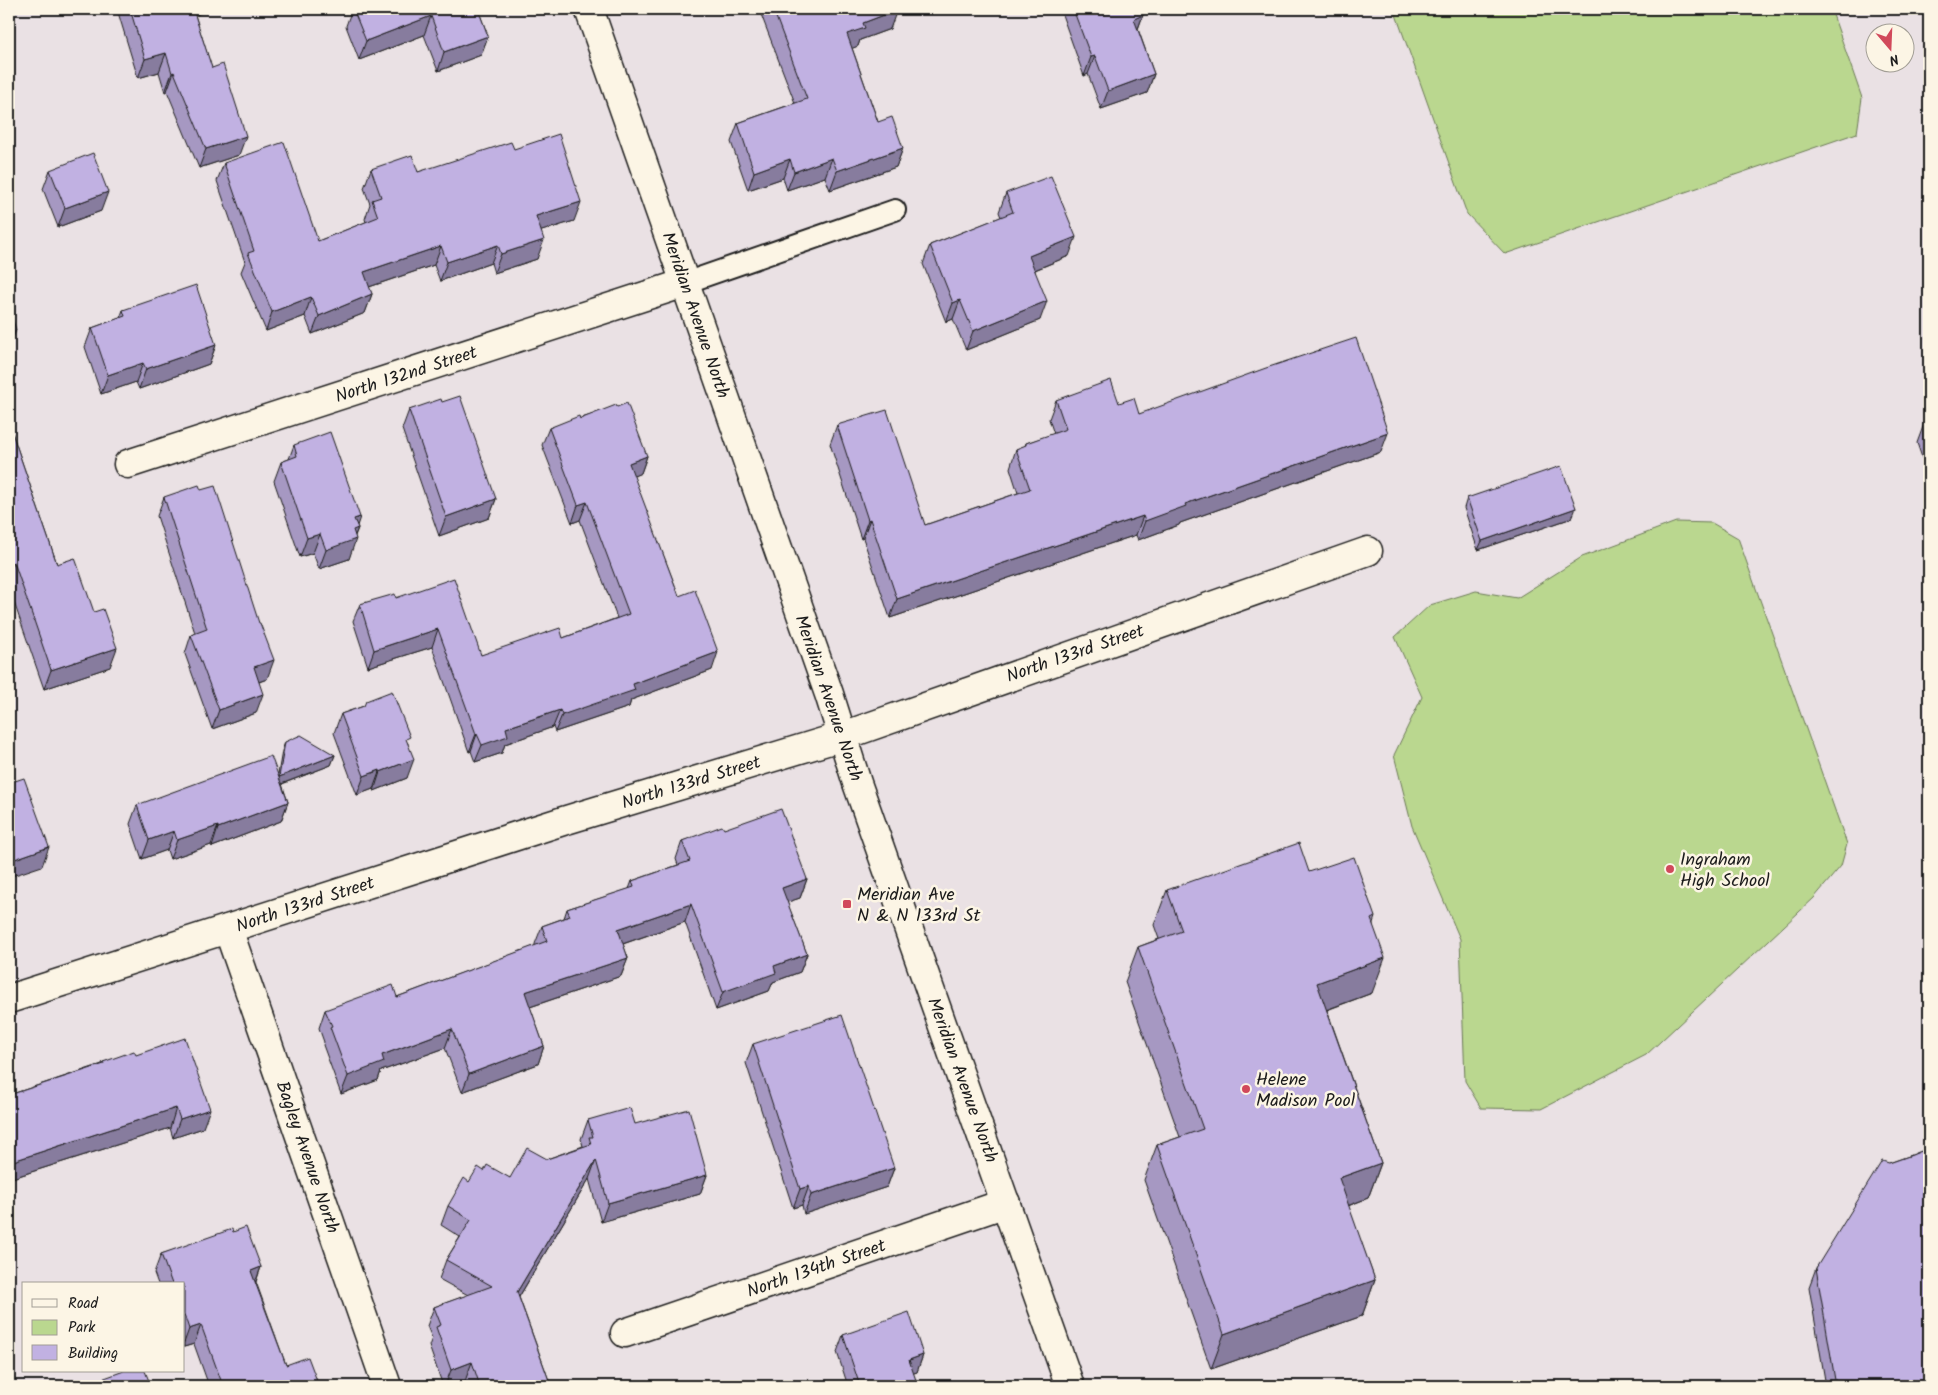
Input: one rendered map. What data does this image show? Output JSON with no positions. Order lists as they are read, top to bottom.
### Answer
{
  "streets": {
    "street": [
      "Meridian Avenue North",
      "North 132nd Street",
      "North 133rd Street",
      "Bagley Avenue North",
      "North 134th Street"
    ]
  },
  "crossings": [
    ["Meridian Avenue North", "North 132nd Street"],
    ["Meridian Avenue North", "North 133rd Street"],
    ["Meridian Avenue North", "North 134th Street"],
    ["North 133rd Street", "Bagley Avenue North"]
  ],
  "places": {
    "other": ["Ingraham High School", "Helene Madison Pool"],
    "transit": ["Meridian Ave N & N 133rd St"]
  },
  "legend": ["Road", "Park", "Building"],
  "north": "bottom"
}
